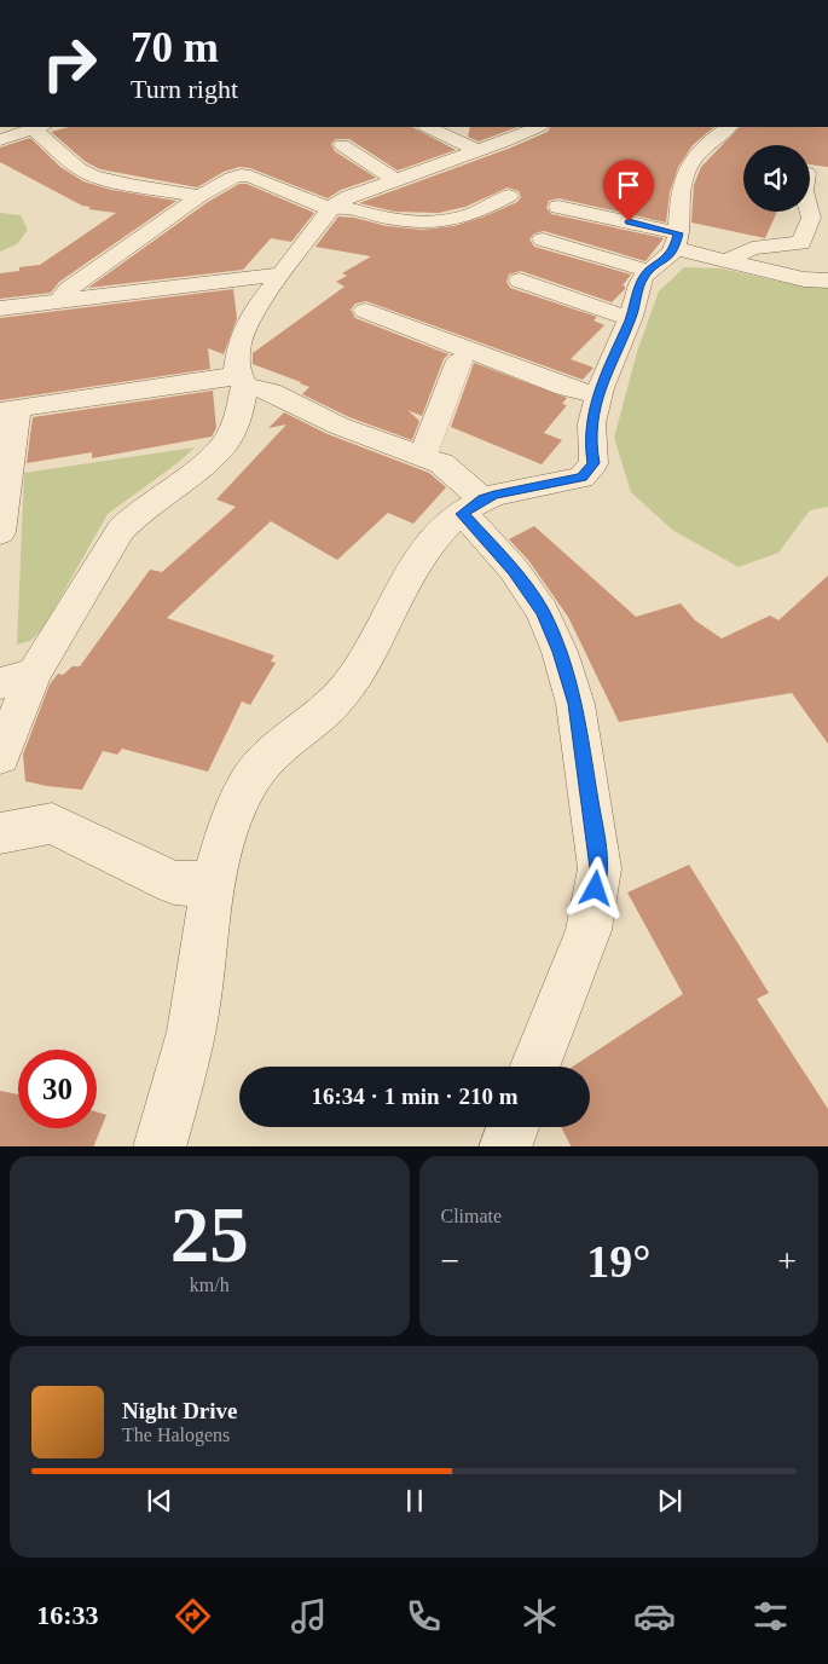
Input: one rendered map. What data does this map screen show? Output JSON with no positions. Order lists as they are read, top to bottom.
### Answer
{
  "page": {
    "turn": ["70 m", "Turn right"],
    "limit": "30",
    "trip": "16:34 · 1 min · 210 m",
    "tile": [
      ["25", "km/h"],
      "Climate"
    ],
    "heat": ["−", "19°", "+"],
    "song": ["Night Drive", "The Halogens"],
    "tabs": "16:33"
  }
}
